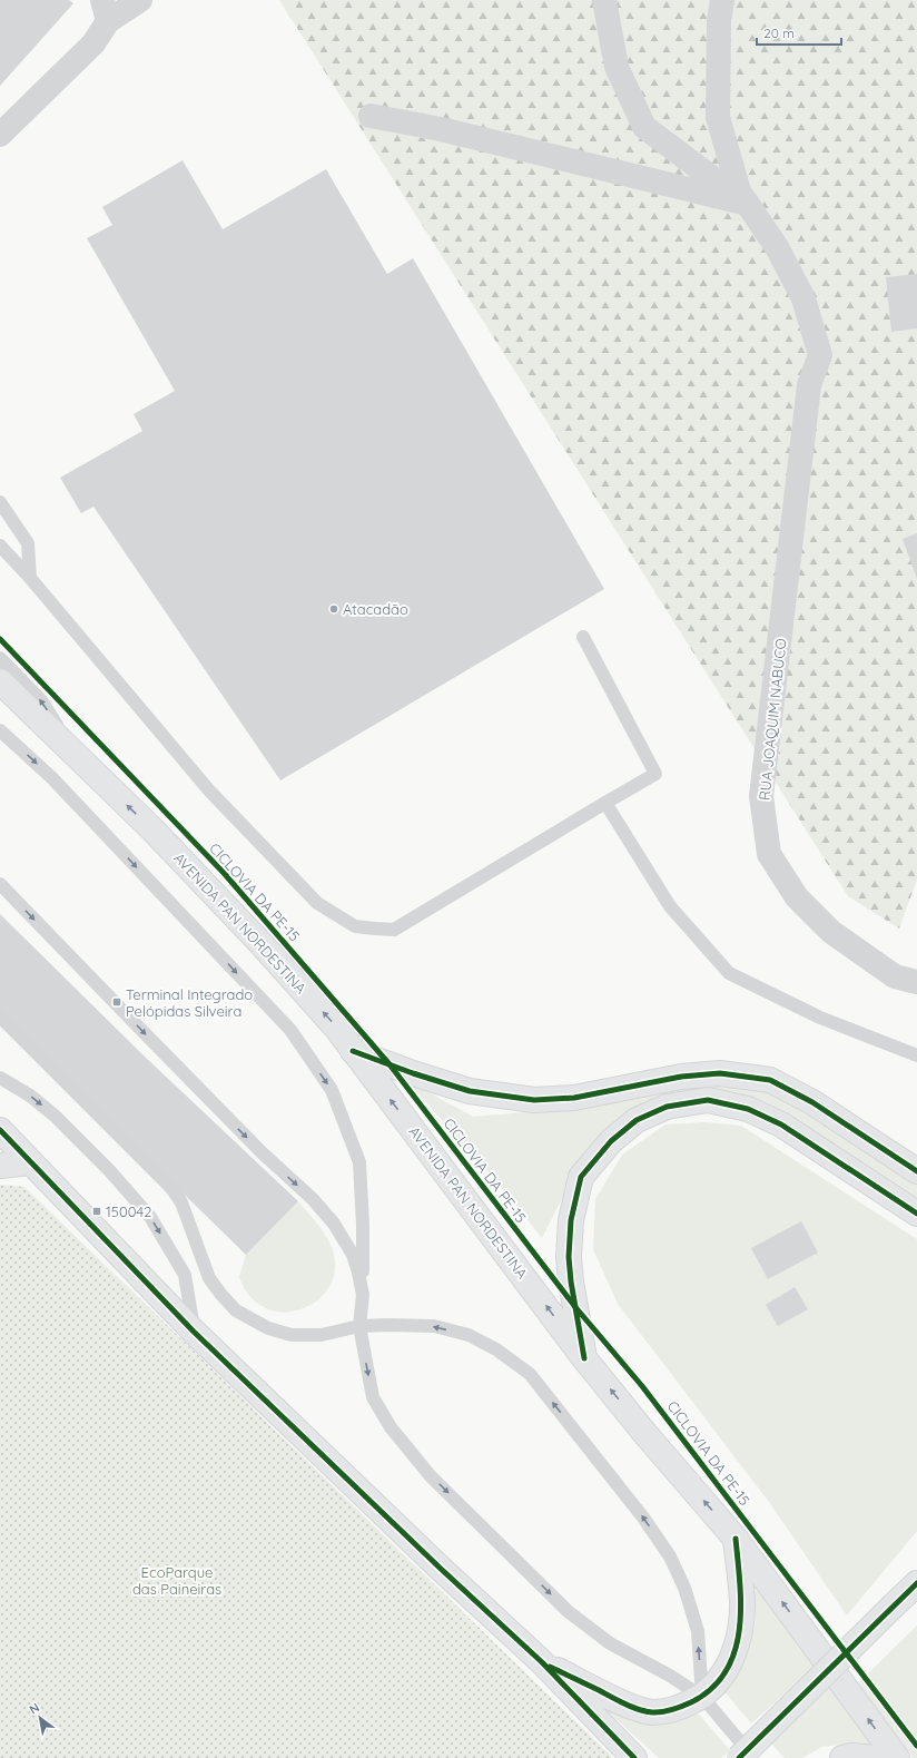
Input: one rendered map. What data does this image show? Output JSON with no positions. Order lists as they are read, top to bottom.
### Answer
{
  "streets": {
    "highway": ["AVENIDA PAN NORDESTINA"],
    "street": ["RUA JOAQUIM NABUCO"],
    "cycle path": ["CICLOVIA DA PE-15"]
  },
  "one_way": ["AVENIDA PAN NORDESTINA"],
  "parks": ["EcoParque das Paineiras"],
  "places": {
    "other": ["Atacadão"],
    "transit": ["Terminal Integrado Pelópidas Silveira", "150042"]
  },
  "scale_bar": "20 m",
  "north": "top left"
}
